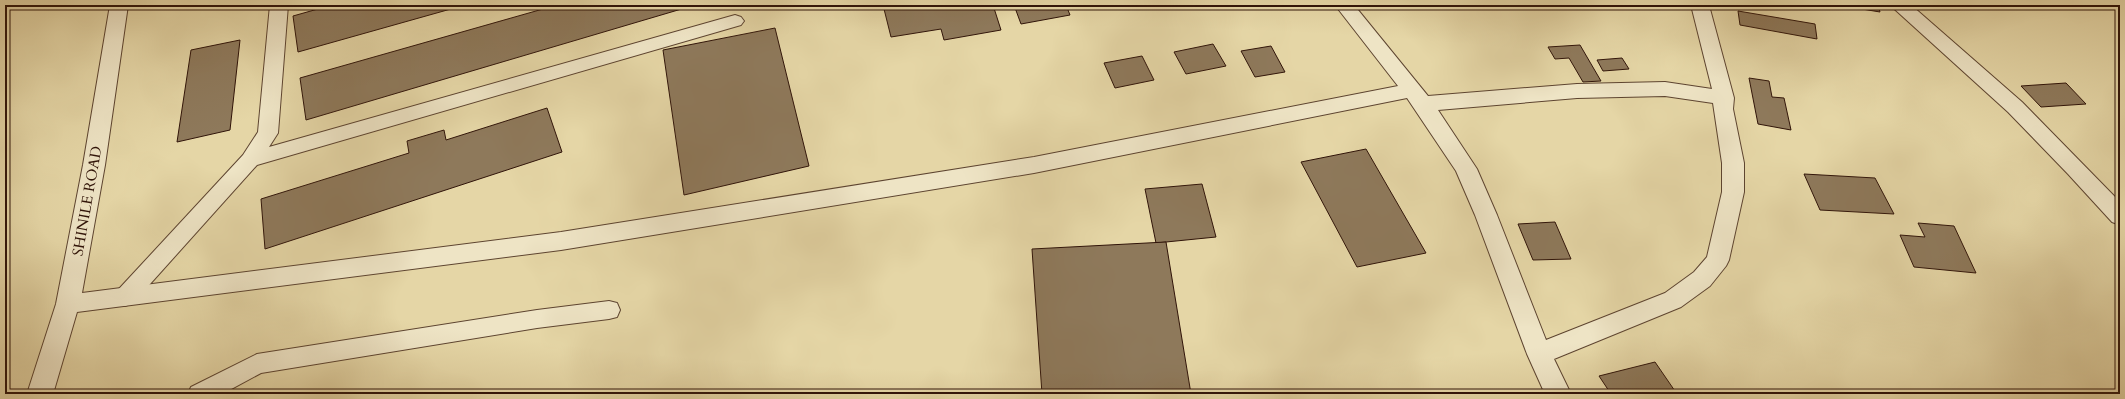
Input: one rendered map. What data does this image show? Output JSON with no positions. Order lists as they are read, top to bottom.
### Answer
{
  "streets": {
    "street": ["SHINILE ROAD"]
  }
}
